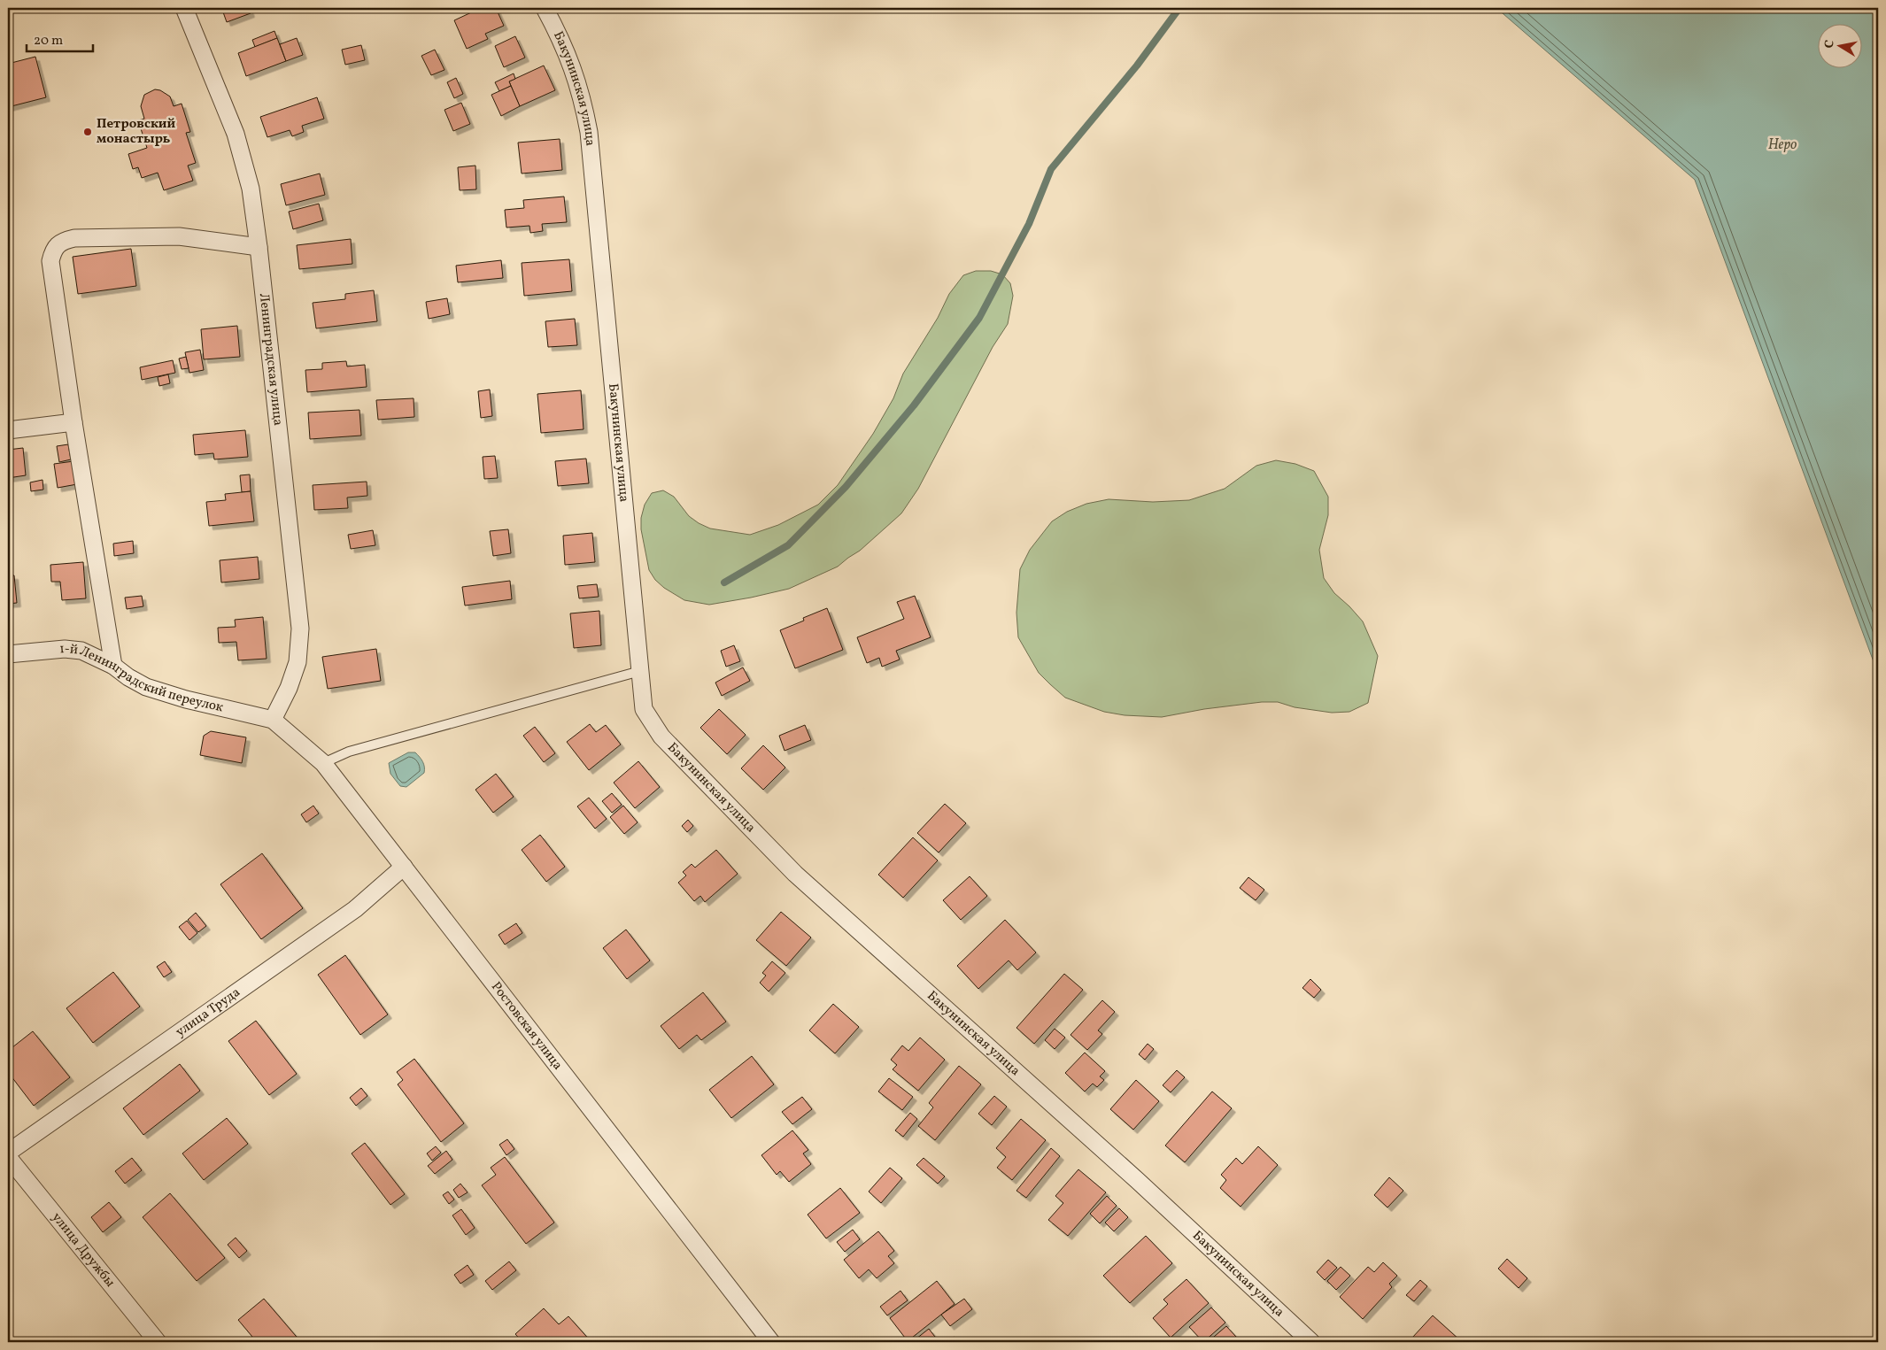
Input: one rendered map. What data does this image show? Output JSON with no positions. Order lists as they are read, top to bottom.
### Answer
{
  "streets": {
    "street": [
      "Бакунинская улица",
      "Ленинградская улица",
      "1-й Ленинградский переулок",
      "улица Труда",
      "Ростовская улица",
      "улица Дружбы"
    ]
  },
  "crossings": [
    ["Ленинградская улица", "1-й Ленинградский переулок"],
    ["Ленинградская улица", "Ростовская улица"],
    ["1-й Ленинградский переулок", "Ростовская улица"],
    ["улица Труда", "Ростовская улица"]
  ],
  "water": ["Неро"],
  "places": ["Петровский монастырь"],
  "scale_bar": "20 m",
  "north": "left"
}
